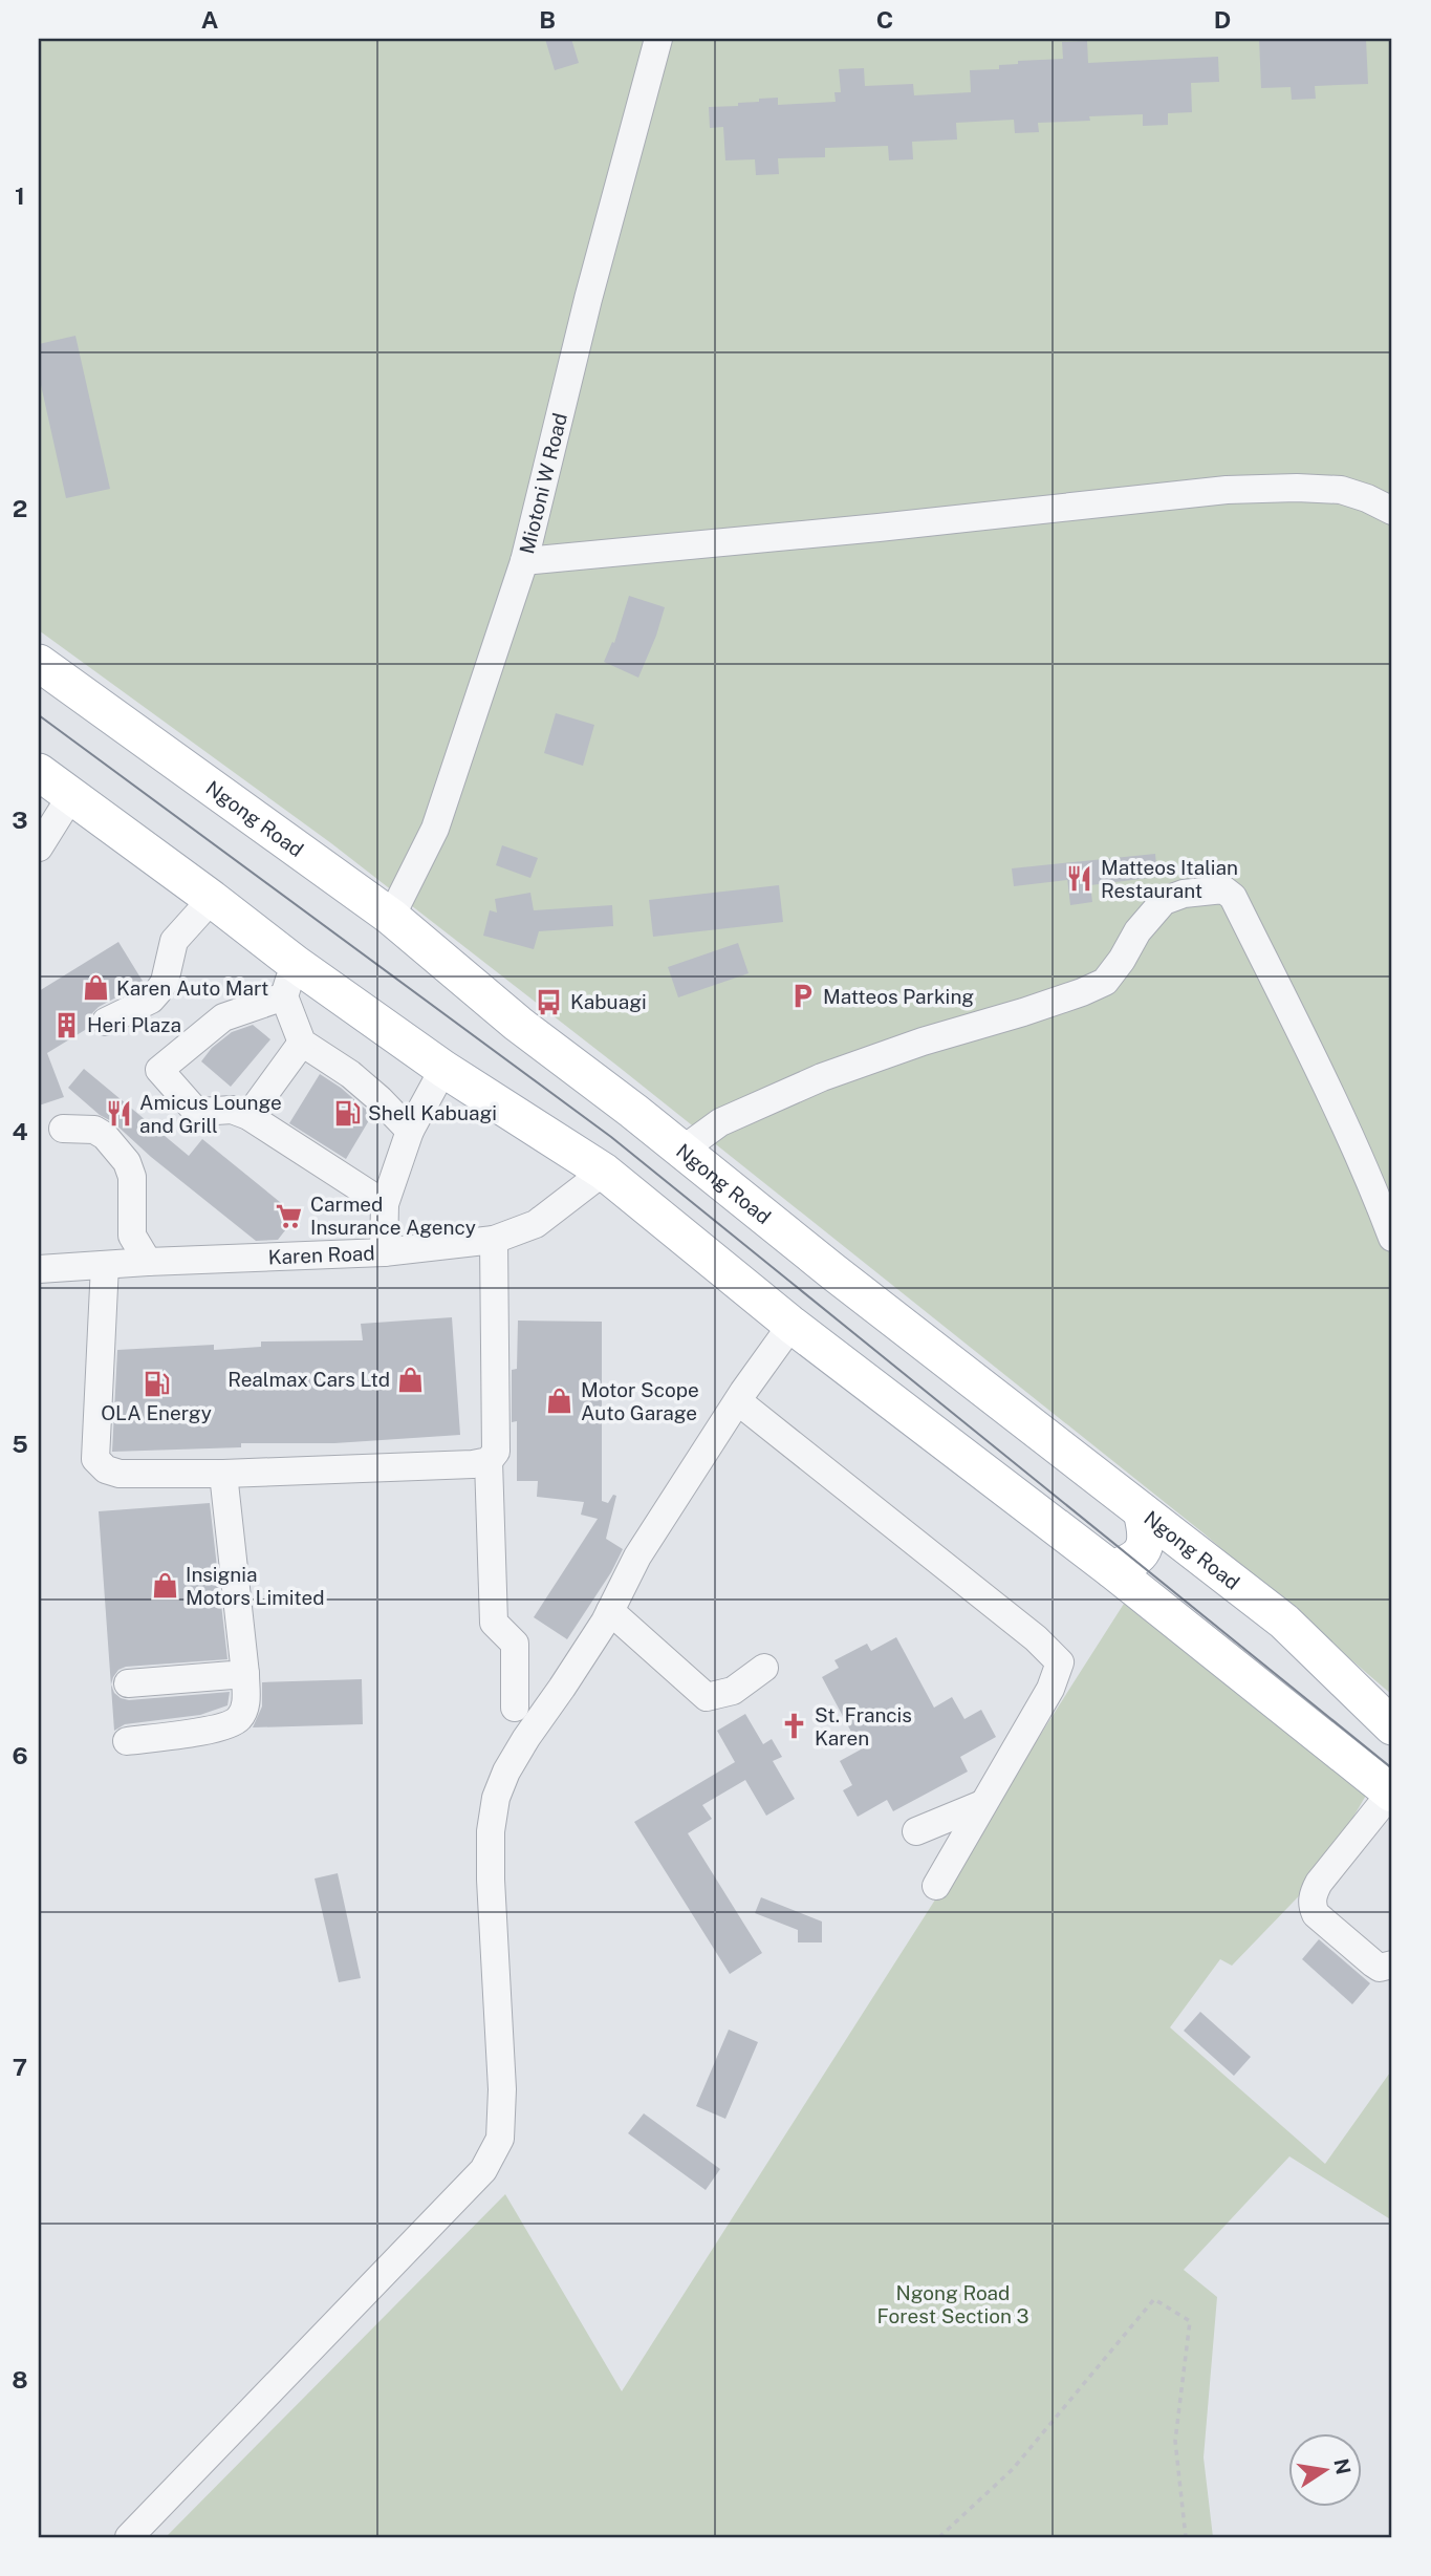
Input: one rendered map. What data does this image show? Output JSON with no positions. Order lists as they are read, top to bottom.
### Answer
{
  "streets": {
    "main road": ["Ngong Road"],
    "street": ["Miotoni W Road", "Karen Road"]
  },
  "crossings": [
    ["Miotoni W Road", "Ngong Road"]
  ],
  "parks": ["Ngong Road Forest Section 3"],
  "places": {
    "restaurant": ["Matteos Italian Restaurant", "Amicus Lounge and Grill"],
    "shop": [
      "Karen Auto Mart",
      "Realmax Cars Ltd",
      "Motor Scope Auto Garage",
      "Insignia Motors Limited"
    ],
    "parking": ["Matteos Parking"],
    "bus stop": ["Kabuagi"],
    "building": ["Heri Plaza"],
    "fuel station": ["Shell Kabuagi", "OLA Energy"],
    "supermarket": ["Carmed Insurance Agency"],
    "church": ["St. Francis Karen"]
  },
  "north": "right",
  "grid": {
    "columns": [
      "A",
      "B",
      "C",
      "D"
    ],
    "rows": [
      "1",
      "2",
      "3",
      "4",
      "5",
      "6",
      "7",
      "8"
    ]
  }
}
